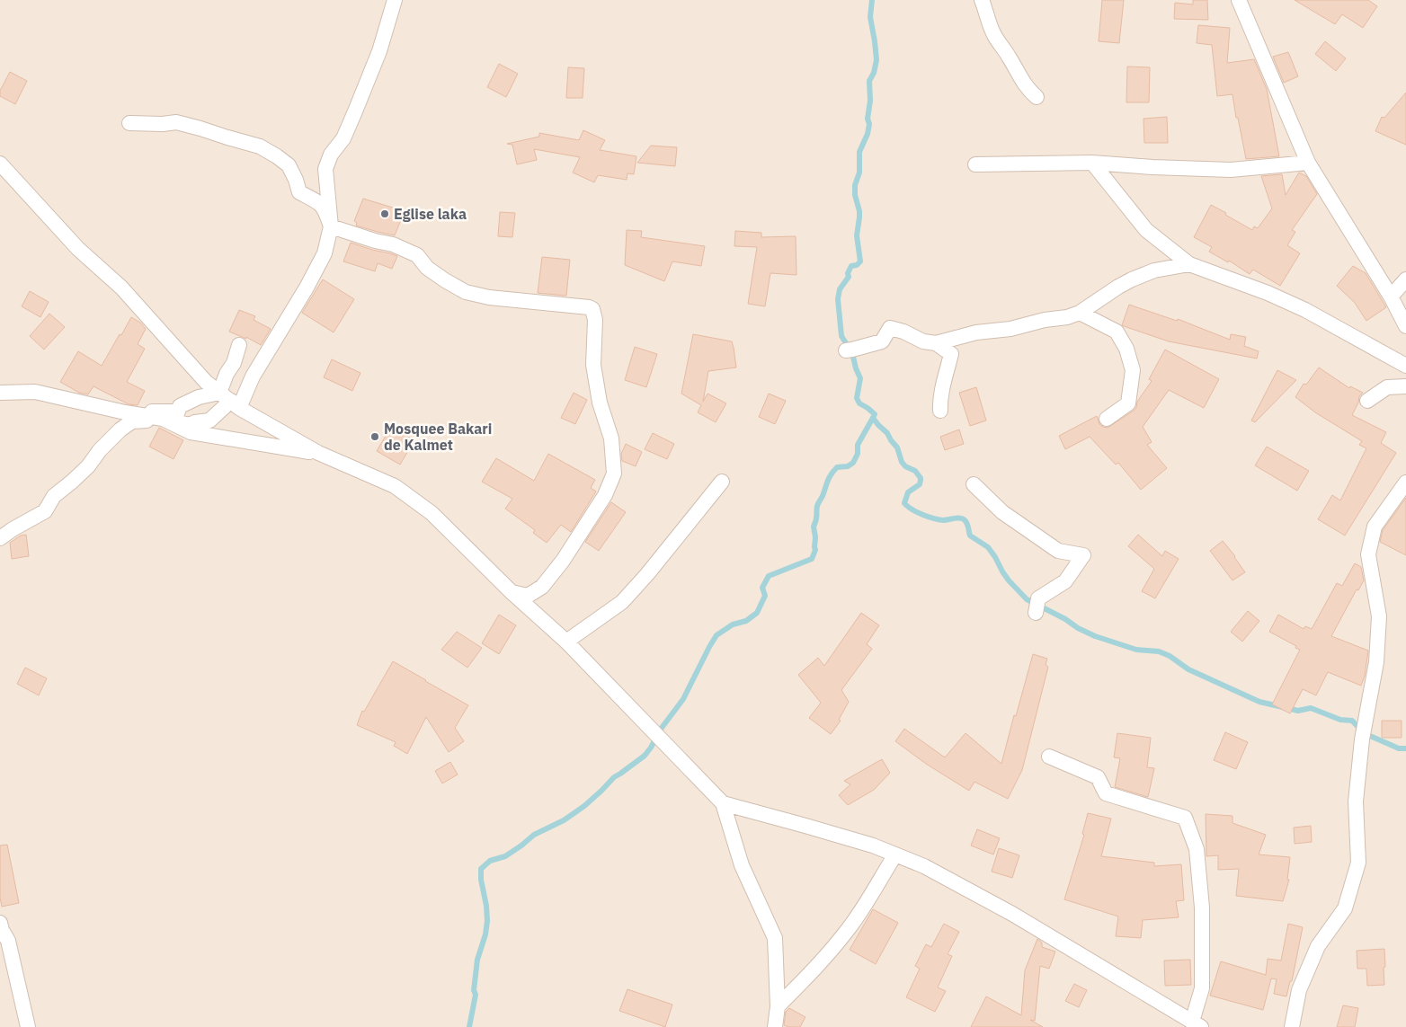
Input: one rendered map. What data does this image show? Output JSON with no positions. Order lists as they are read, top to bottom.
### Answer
{
  "places": ["Eglise laka", "Mosquee Bakari de Kalmet"]
}
